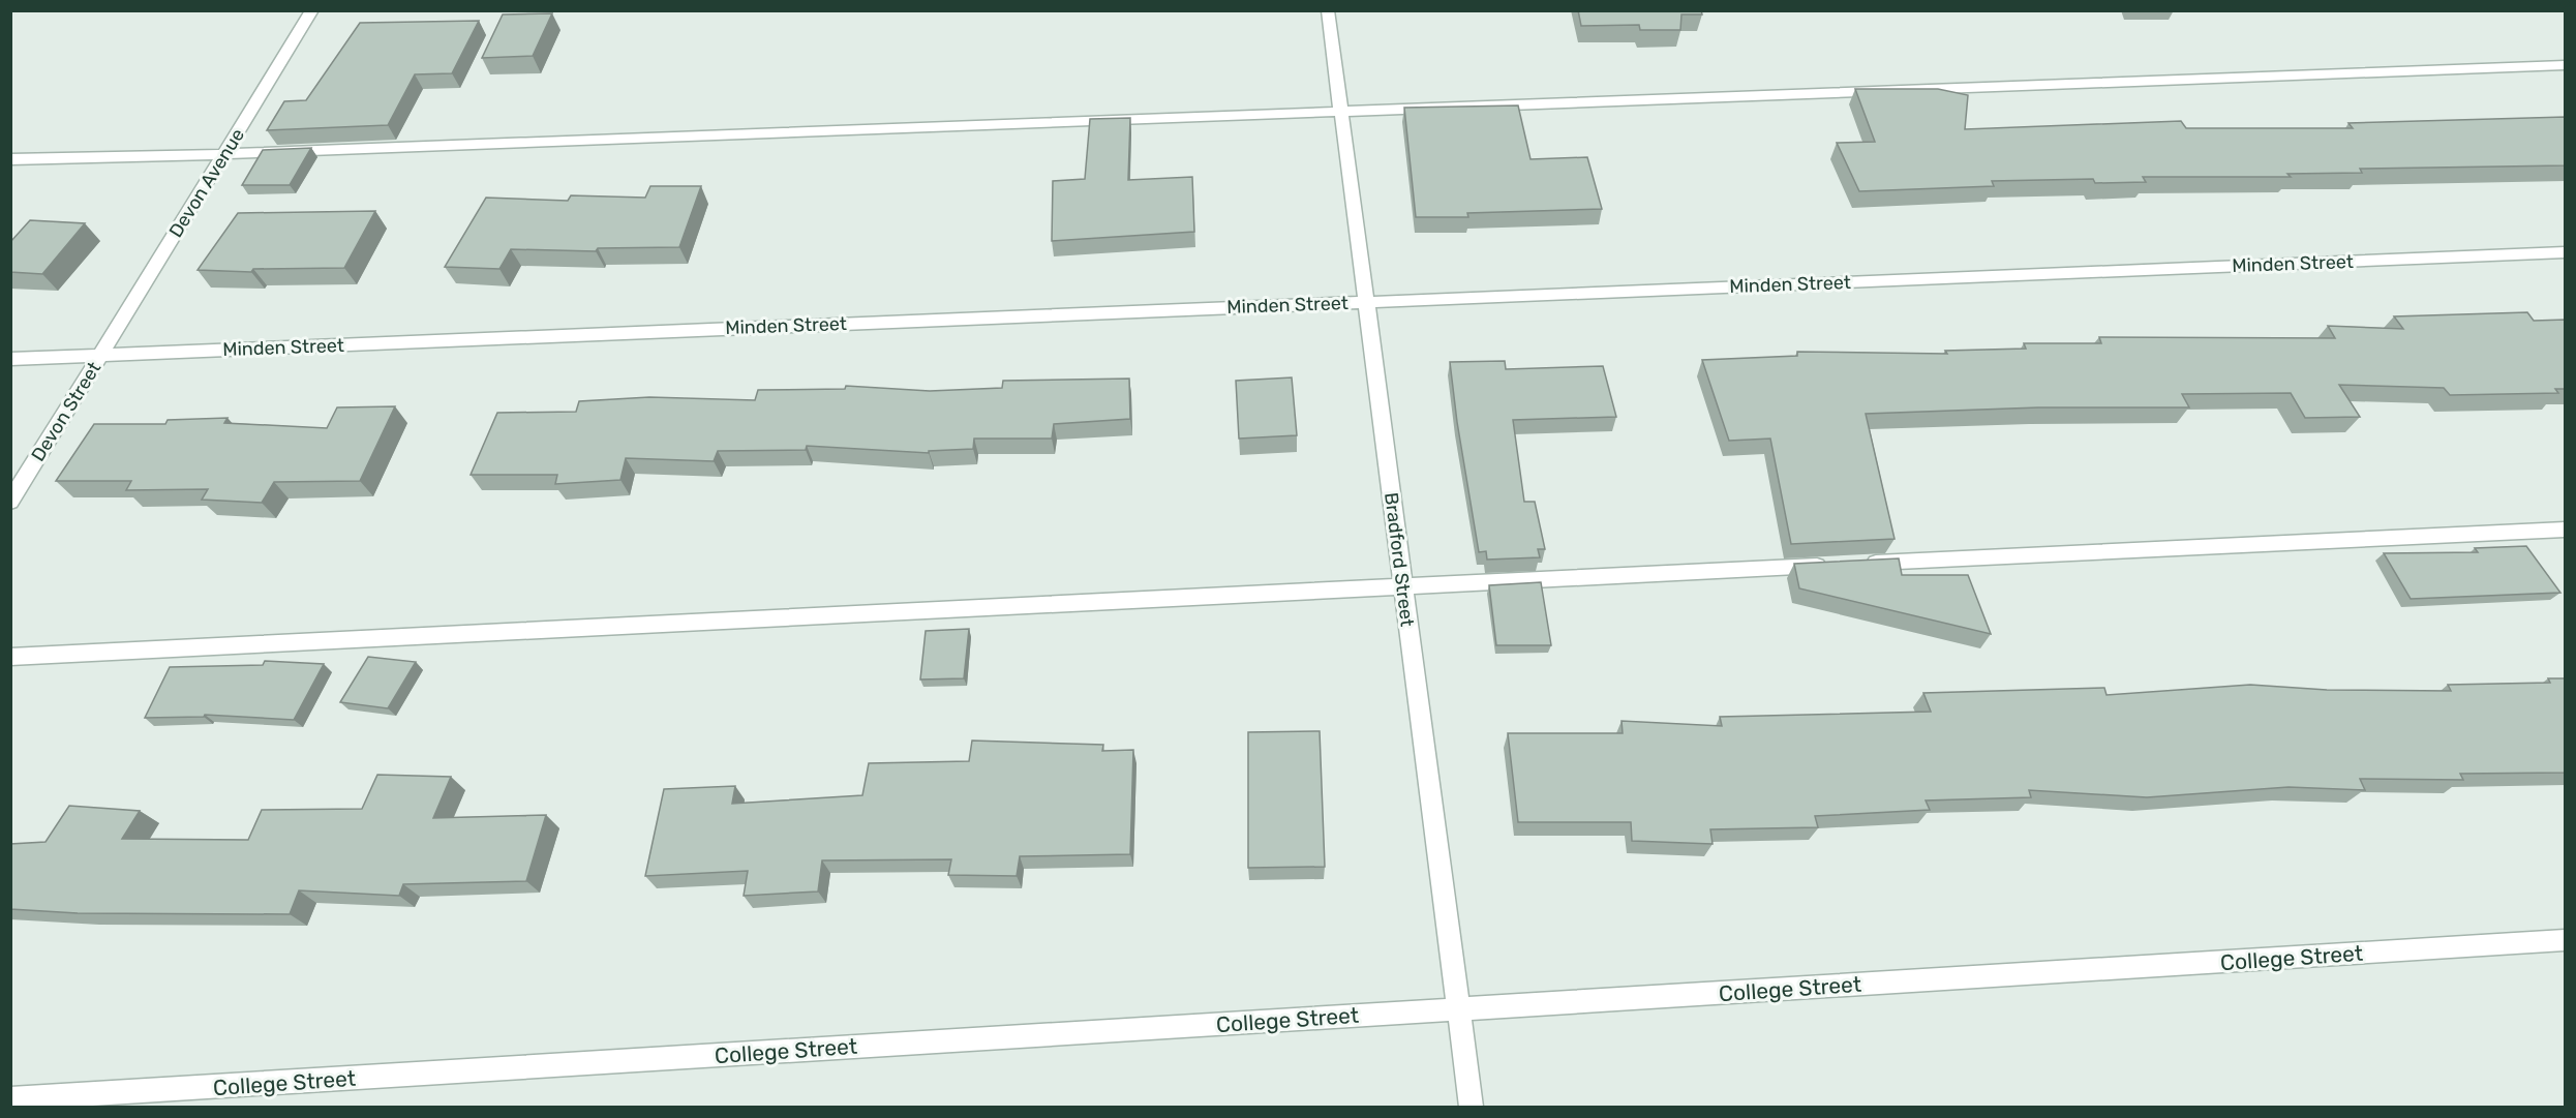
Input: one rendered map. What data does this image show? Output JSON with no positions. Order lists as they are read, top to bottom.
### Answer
{
  "streets": {
    "street": [
      "Devon Avenue",
      "Minden Street",
      "Devon Street",
      "Bradford Street",
      "College Street"
    ]
  },
  "crossings": [
    ["Devon Avenue", "Minden Street"],
    ["Devon Avenue", "Devon Street"],
    ["Minden Street", "Devon Street"],
    ["Minden Street", "Bradford Street"],
    ["Bradford Street", "College Street"]
  ]
}
